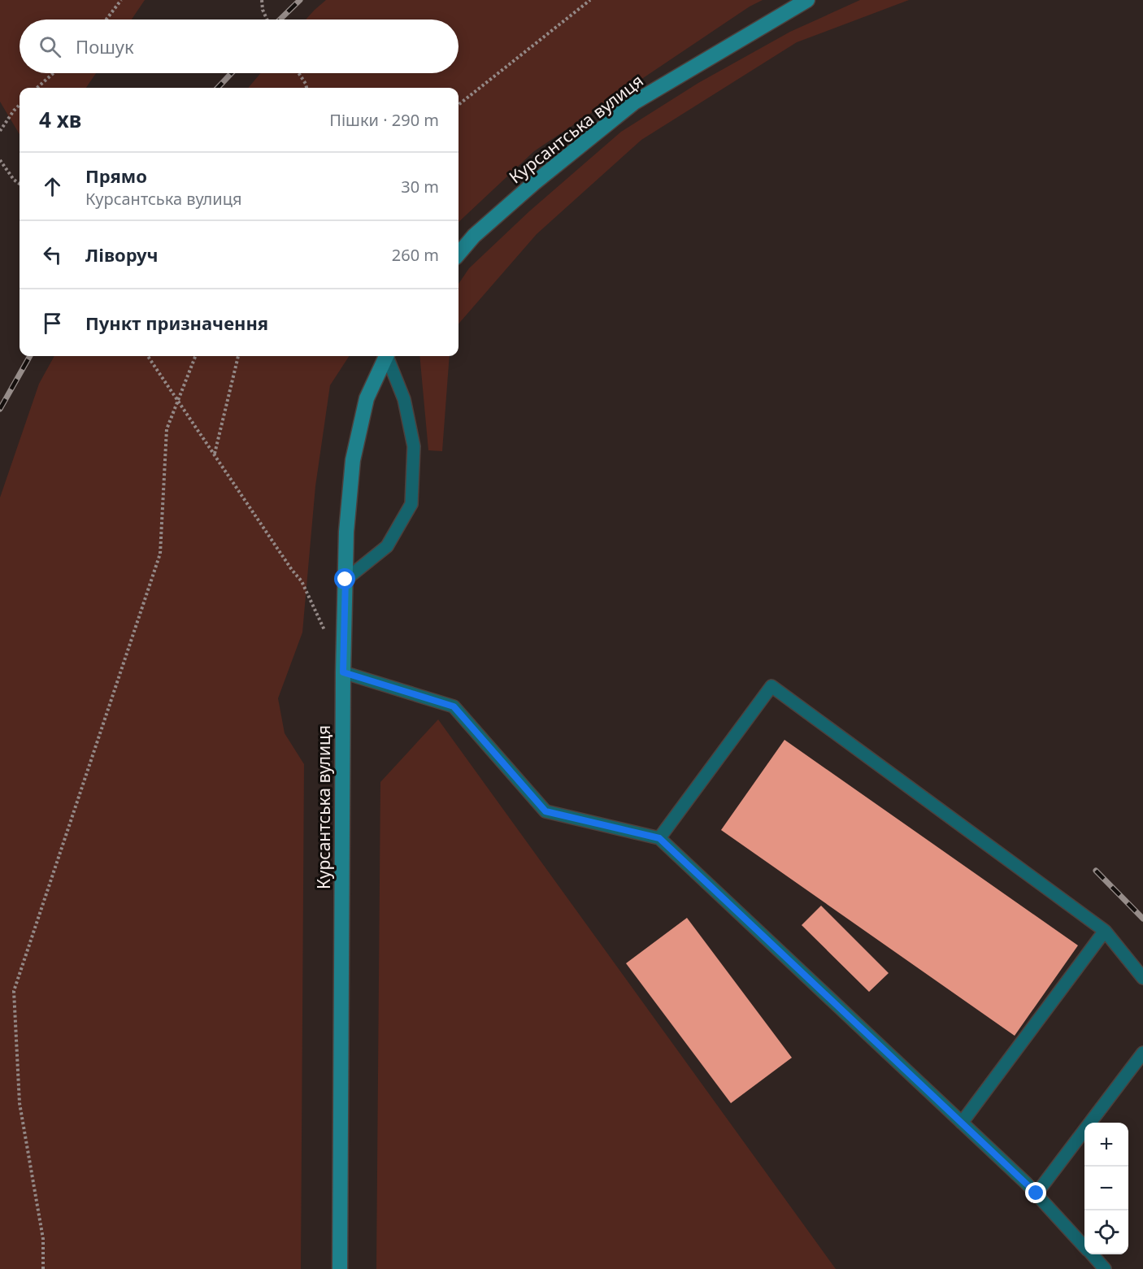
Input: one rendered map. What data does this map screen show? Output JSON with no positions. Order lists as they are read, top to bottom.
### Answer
{
  "streets": {
    "street": ["Курсантська вулиця"]
  },
  "page": {
    "search": "Пошук",
    "heading": ["4 хв", "Пішки · 290 m"],
    "list": [
      ["Прямо", "Курсантська вулиця", "30 m"],
      ["Ліворуч", "260 m"],
      "Пункт призначення"
    ],
    "map_buttons": ["+", "−"]
  }
}
